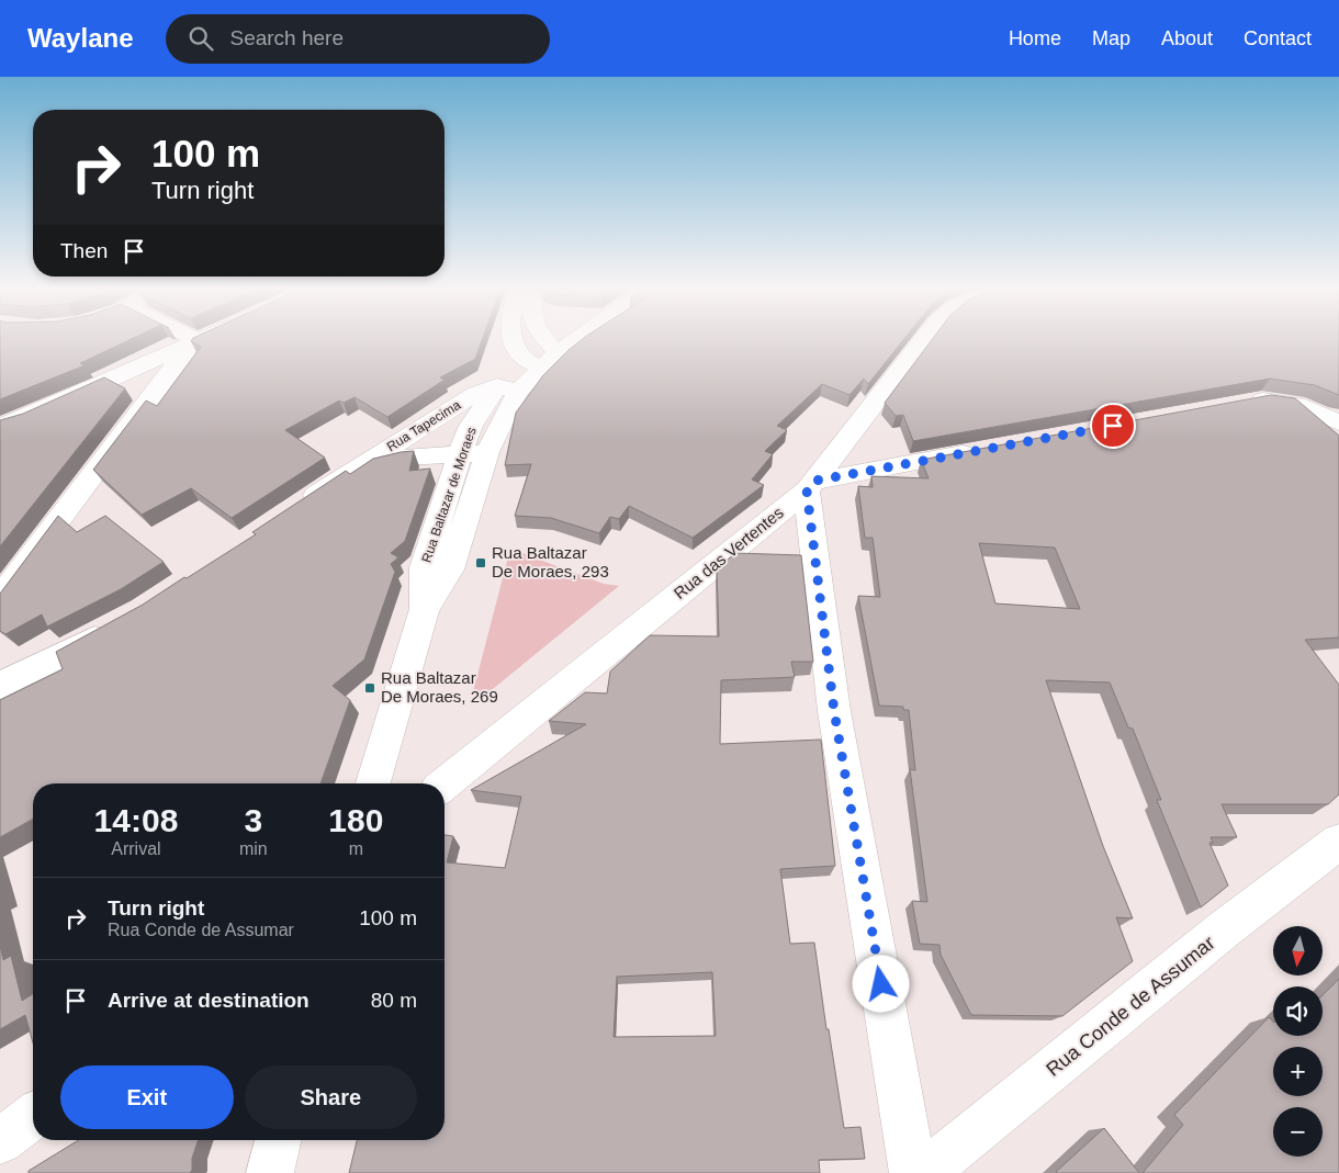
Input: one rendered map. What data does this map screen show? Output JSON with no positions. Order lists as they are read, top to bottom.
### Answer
{
  "streets": {
    "street": [
      "Rua Tapecima",
      "Rua Baltazar de Moraes",
      "Rua das Vertentes",
      "Rua Conde de Assumar"
    ]
  },
  "crossings": [
    ["Rua Tapecima", "Rua Baltazar de Moraes"]
  ],
  "places": {
    "transit": ["Rua Baltazar De Moraes, 293", "Rua Baltazar De Moraes, 269"]
  },
  "north": "bottom",
  "page": {
    "header": "Waylane",
    "search": "Search here",
    "nav": [
      "Home",
      "Map",
      "About",
      "Contact"
    ],
    "turn": ["100 m", "Turn right"],
    "then": "Then",
    "eta": [
      "14:08",
      "Arrival",
      "3",
      "min",
      "180",
      "m"
    ],
    "list": [
      {
        "name": "Turn right",
        "note": "Rua Conde de Assumar",
        "value": "100 m"
      },
      {
        "name": "Arrive at destination",
        "value": "80 m"
      }
    ],
    "map_buttons": ["+", "−"],
    "buttons": ["Exit", "Share"]
  }
}
